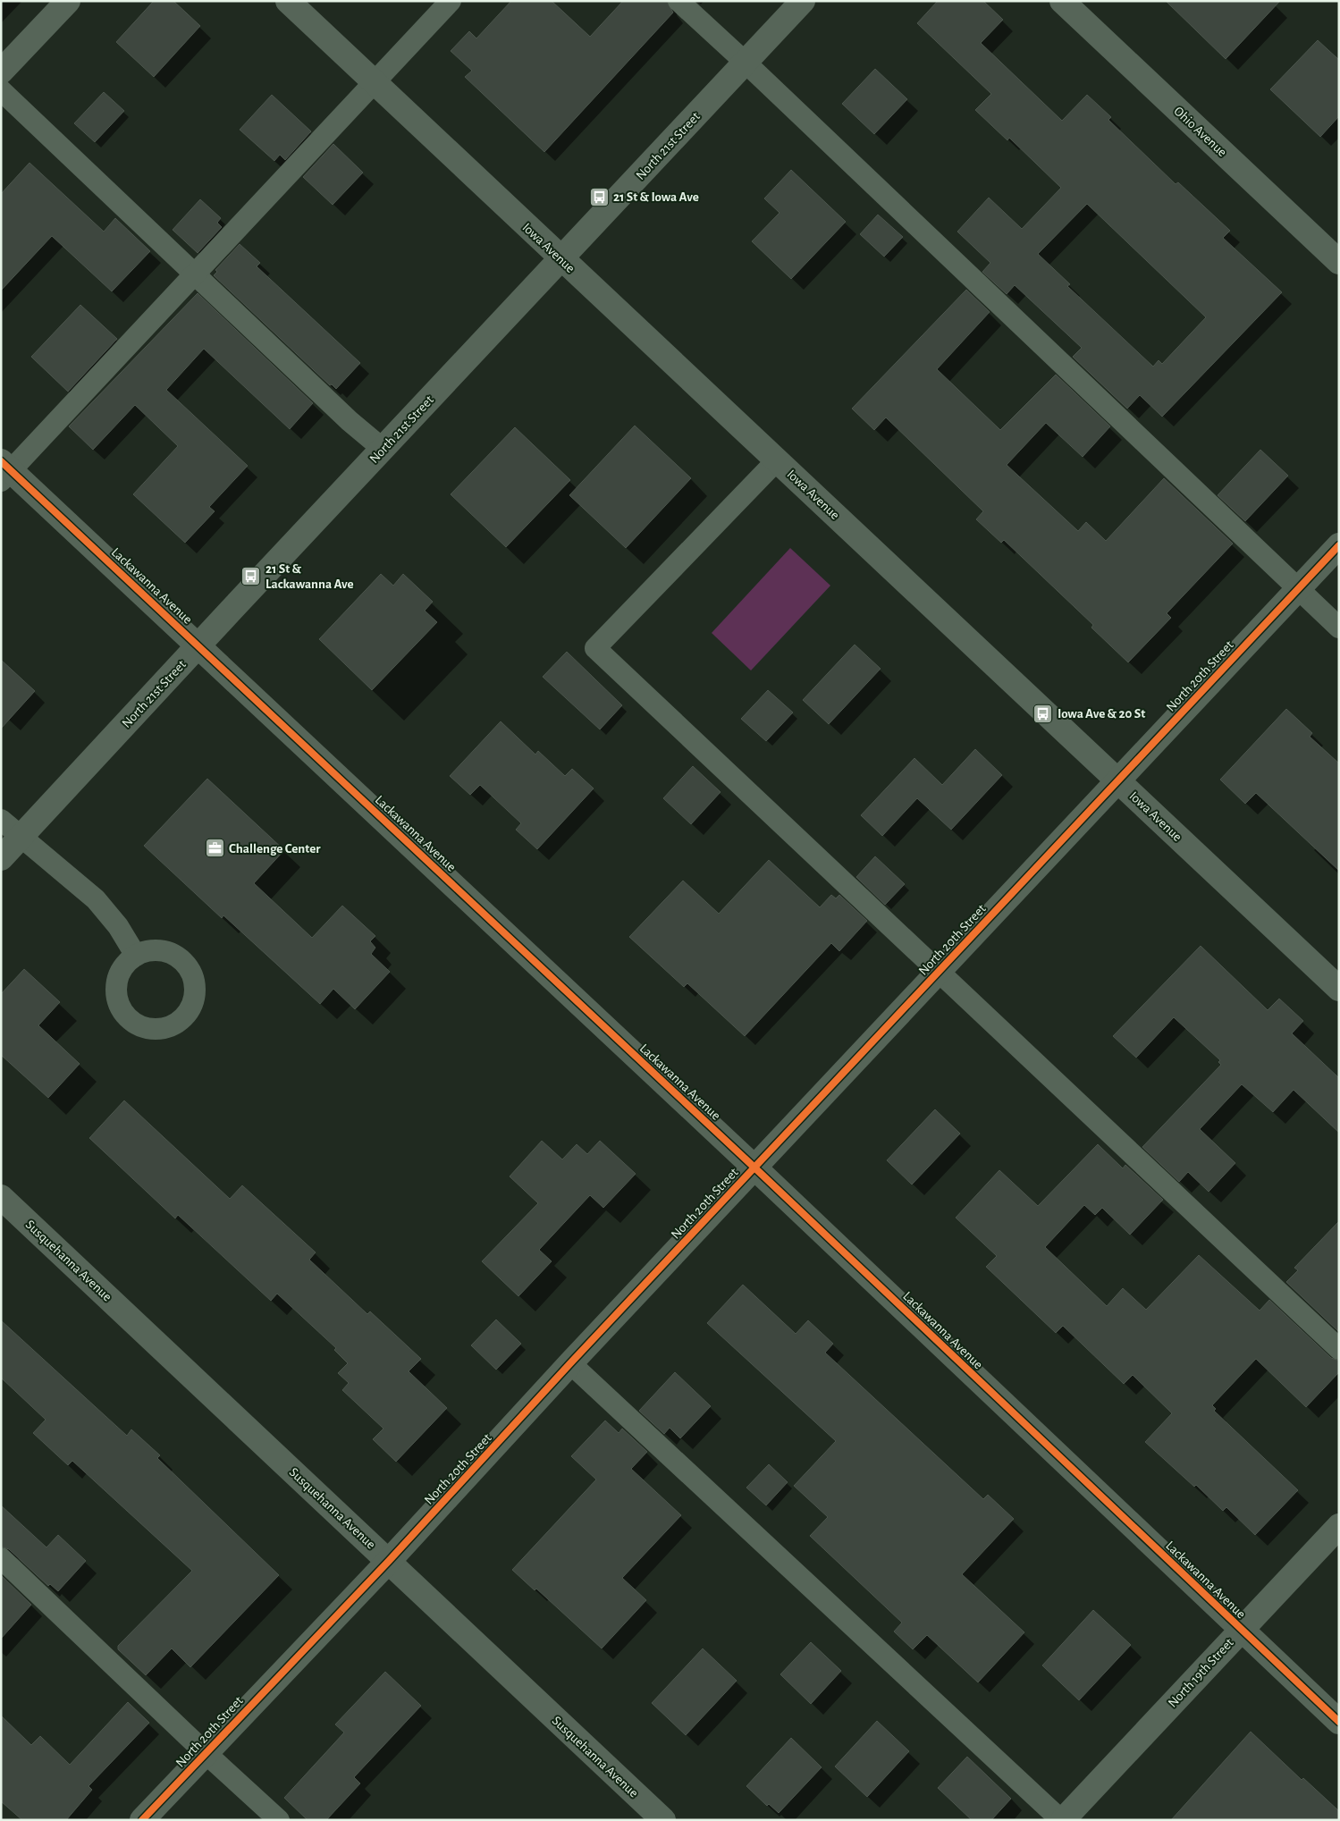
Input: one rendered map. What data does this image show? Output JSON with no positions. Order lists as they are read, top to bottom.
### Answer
{
  "streets": {
    "street": [
      "Ohio Avenue",
      "North 21st Street",
      "Iowa Avenue",
      "Lackawanna Avenue",
      "North 20th Street",
      "Susquehanna Avenue",
      "North 19th Street"
    ]
  },
  "crossings": [
    ["North 21st Street", "Iowa Avenue"],
    ["North 21st Street", "Lackawanna Avenue"],
    ["Iowa Avenue", "North 20th Street"],
    ["Lackawanna Avenue", "North 20th Street"],
    ["Lackawanna Avenue", "North 19th Street"],
    ["North 20th Street", "Susquehanna Avenue"]
  ],
  "places": {
    "bus stop": ["21 St & Iowa Ave", "21 St & Lackawanna Ave", "Iowa Ave & 20 St"],
    "office": ["Challenge Center"]
  }
}
